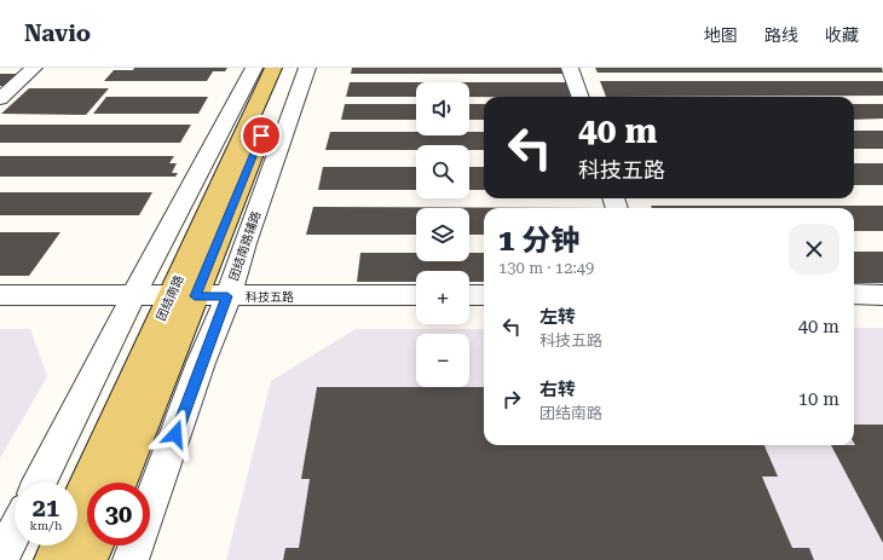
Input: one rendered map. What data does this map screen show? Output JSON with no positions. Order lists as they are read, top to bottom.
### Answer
{
  "streets": {
    "main road": ["团结南路"],
    "street": ["团结南路辅路", "科技五路"]
  },
  "crossings": [
    ["团结南路辅路", "科技五路"],
    ["科技五路", "团结南路"]
  ],
  "page": {
    "header": "Navio",
    "nav": ["地图", "路线", "收藏"],
    "map_buttons": ["+", "−"],
    "turn": ["40 m", "科技五路"],
    "heading": ["1 分钟", "130 m · 12:49"],
    "list": [
      {
        "name": "左转",
        "note": "科技五路",
        "value": "40 m"
      },
      {
        "name": "右转",
        "note": "团结南路",
        "value": "10 m"
      }
    ],
    "speed": "21 km/h",
    "limit": "30"
  }
}
